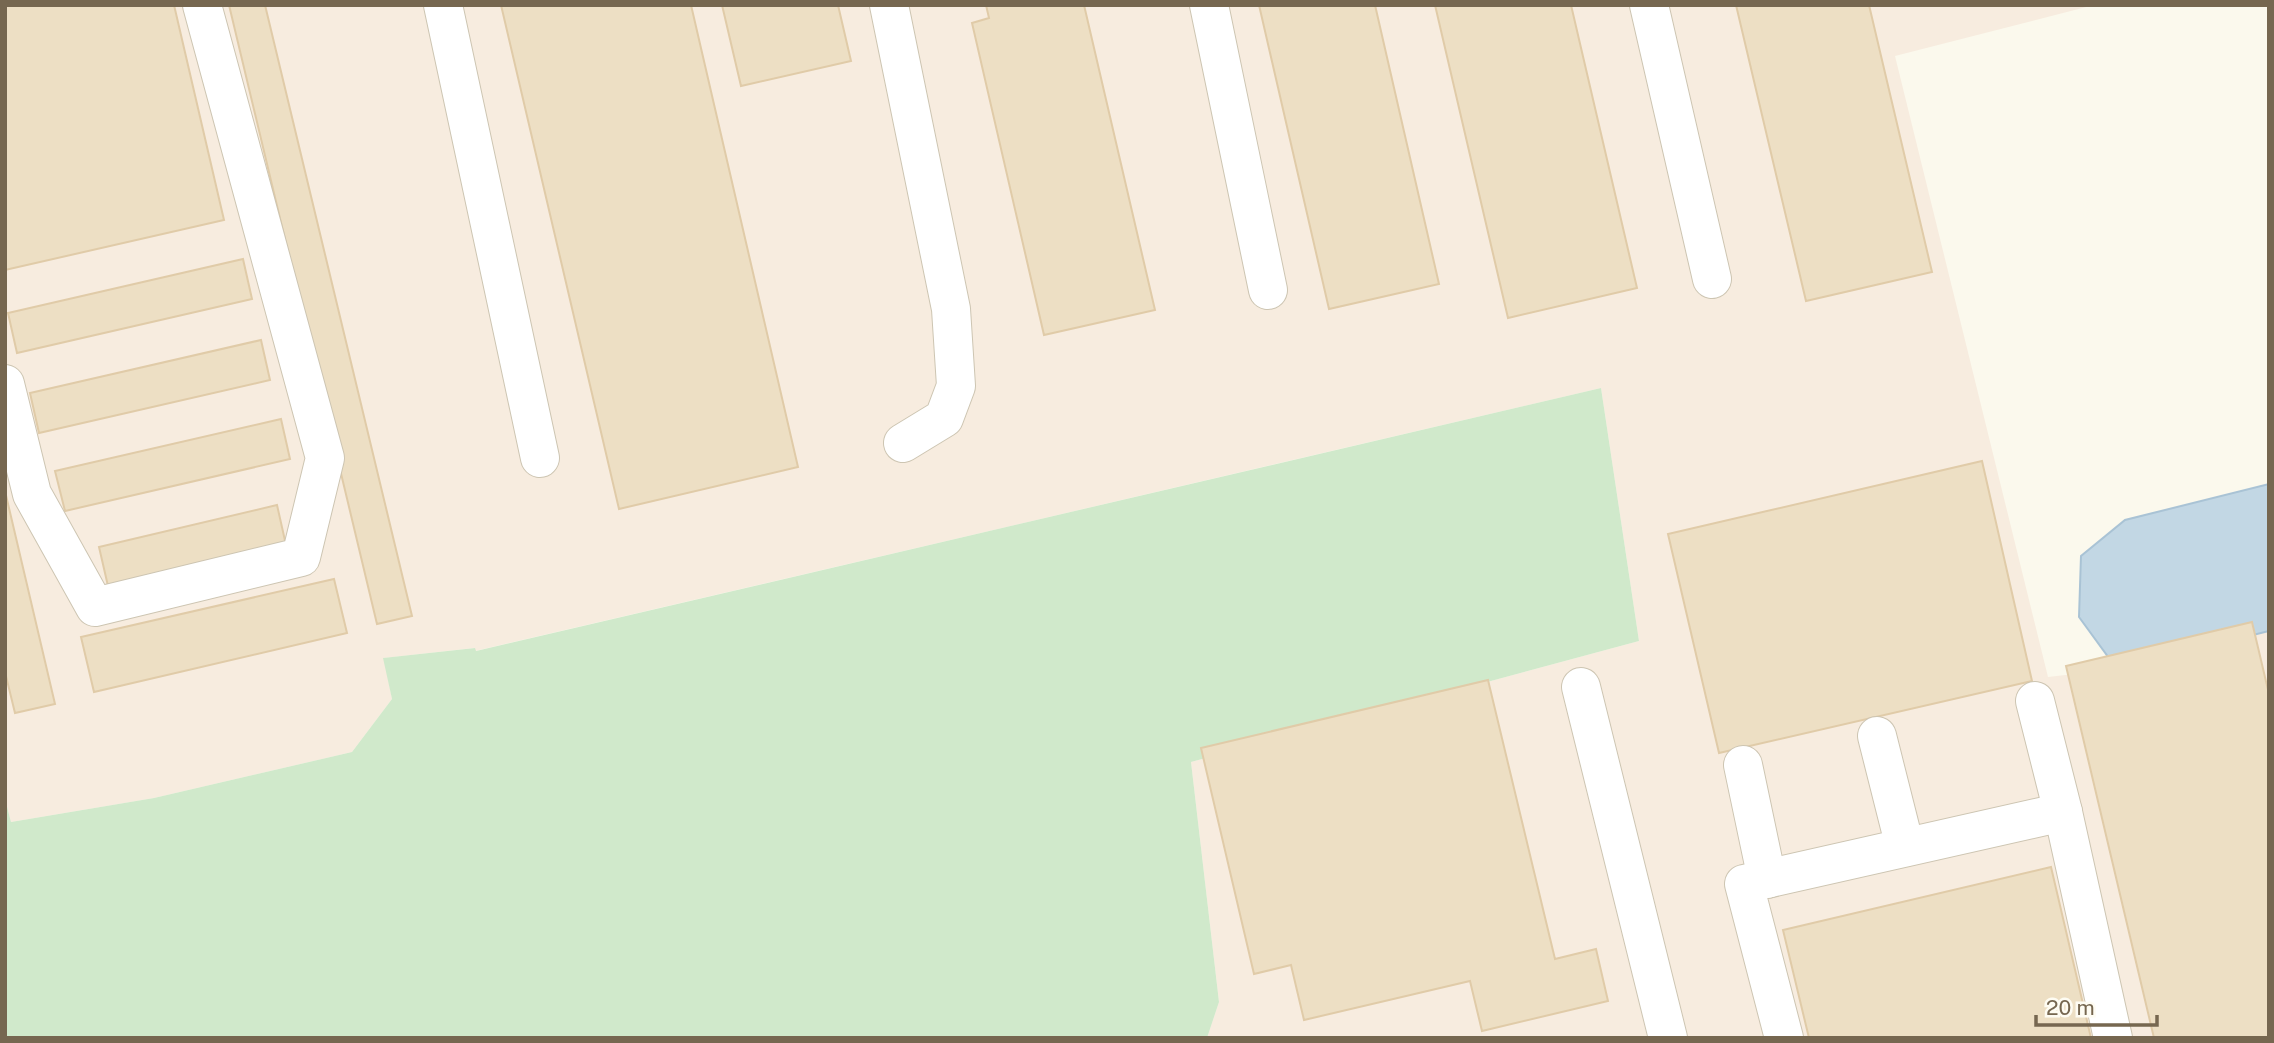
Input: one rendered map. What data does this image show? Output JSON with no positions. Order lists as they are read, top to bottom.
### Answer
{
  "scale_bar": "20 m"
}
